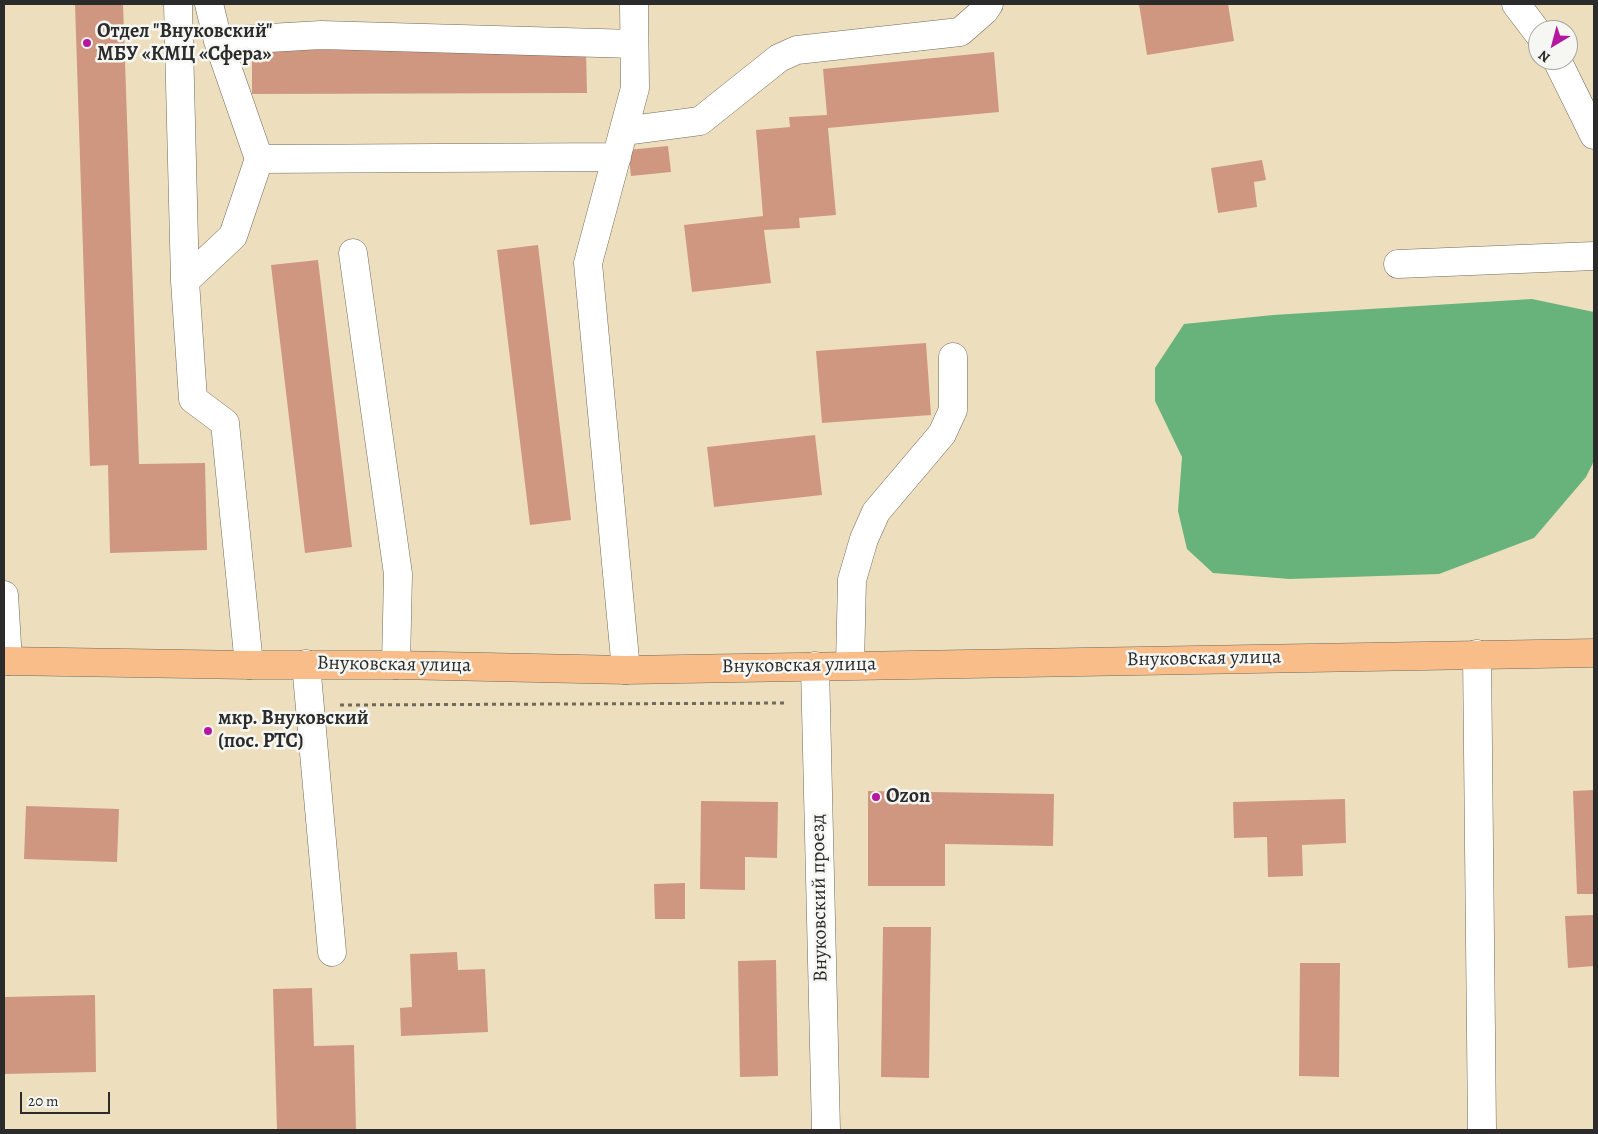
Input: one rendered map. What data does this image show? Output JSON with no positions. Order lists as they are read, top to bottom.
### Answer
{
  "streets": {
    "main road": ["Внуковская улица"],
    "street": ["Внуковский проезд"]
  },
  "crossings": [
    ["Внуковская улица", "Внуковский проезд"]
  ],
  "places": ["Отдел \"Внуковский\" МБУ «КМЦ «Сфера»", "мкр. Внуковский (пос. РТС)", "Ozon"],
  "scale_bar": "20 m",
  "north": "bottom left"
}
